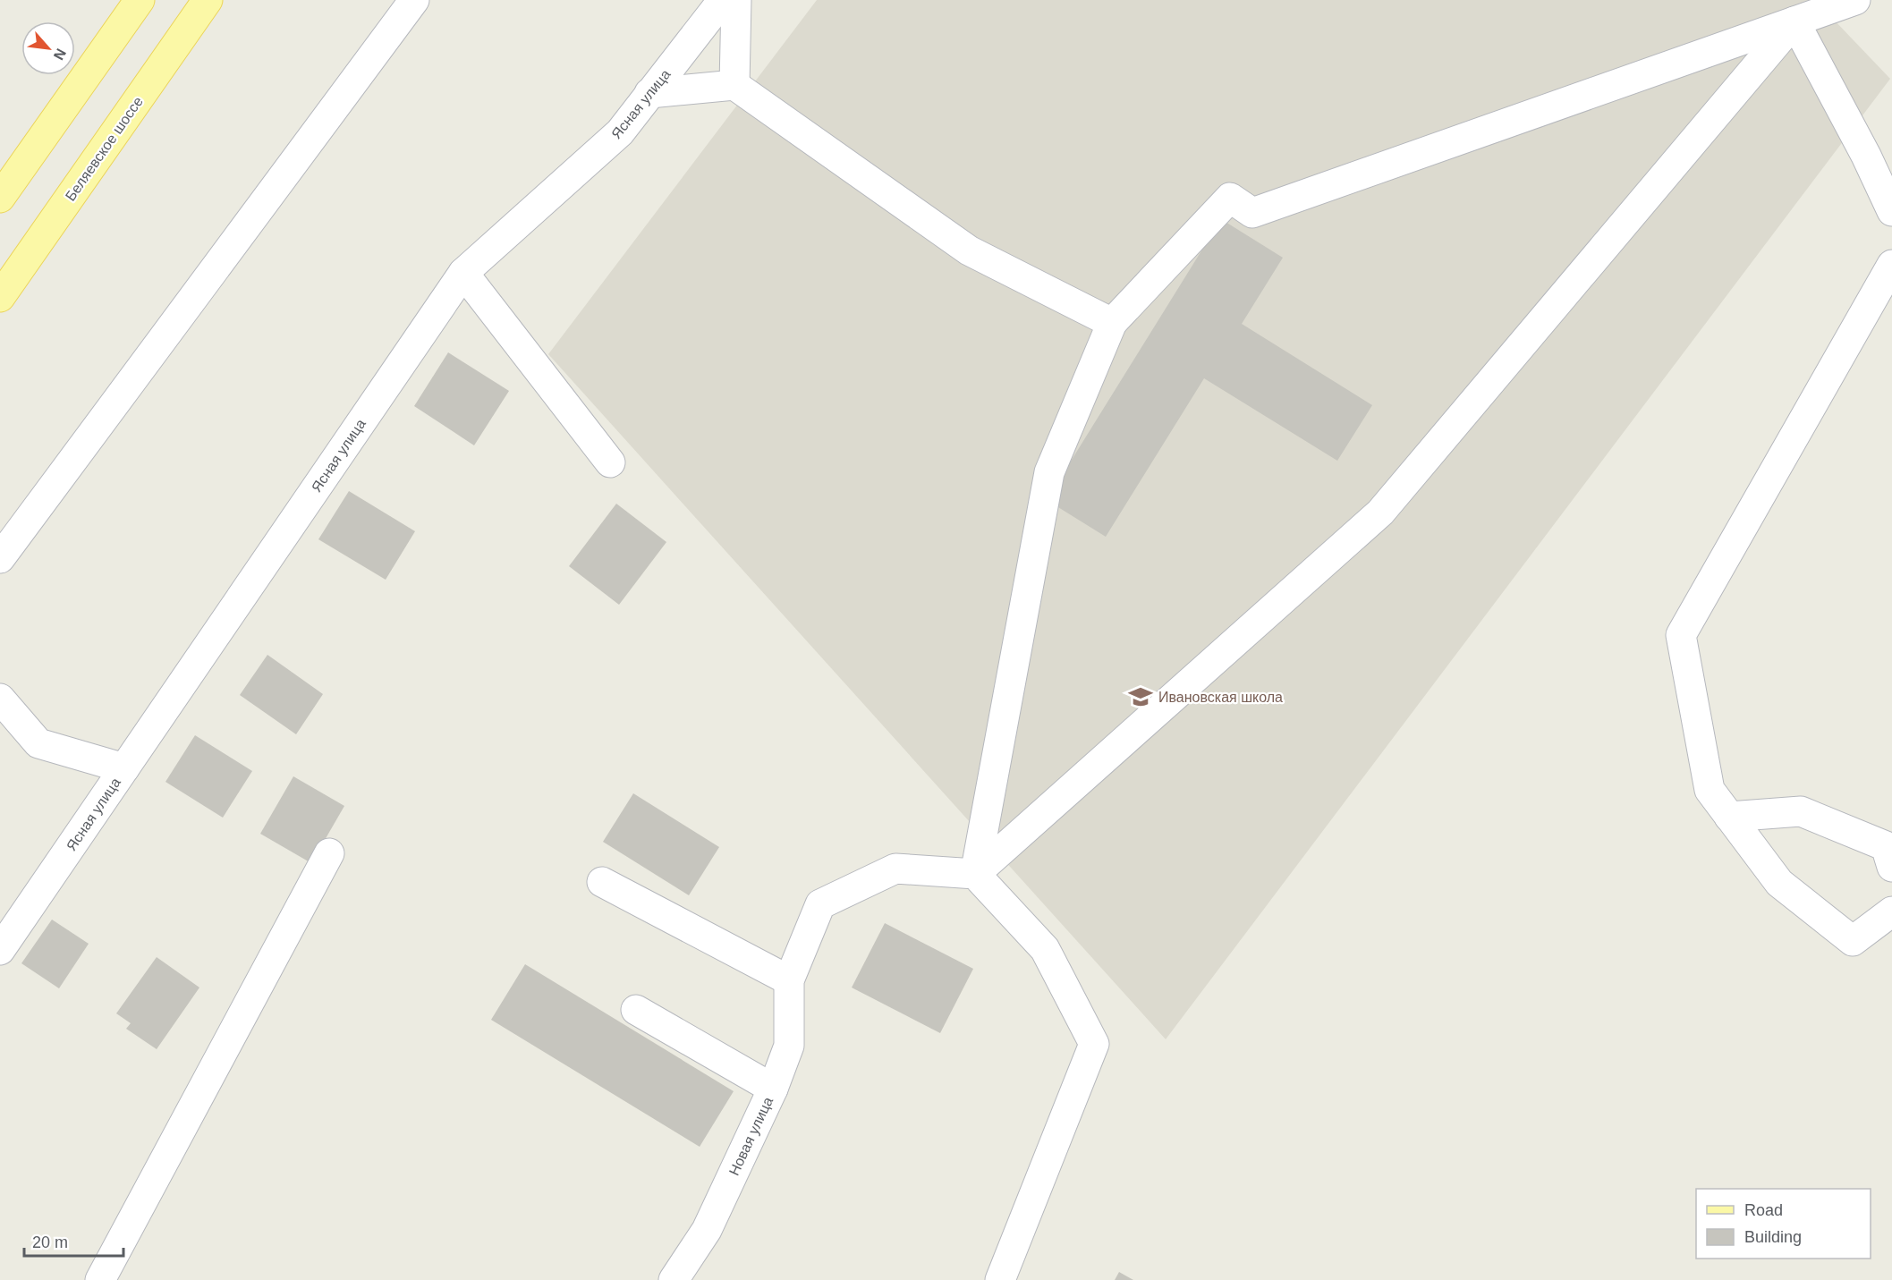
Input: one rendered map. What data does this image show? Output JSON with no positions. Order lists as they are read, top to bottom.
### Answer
{
  "streets": {
    "main road": ["Беляевское шоссе"],
    "street": ["Ясная улица", "Новая улица"]
  },
  "places": {
    "school or university": ["Ивановская школа"]
  },
  "legend": ["Road", "Building"],
  "scale_bar": "20 m",
  "north": "bottom right"
}
